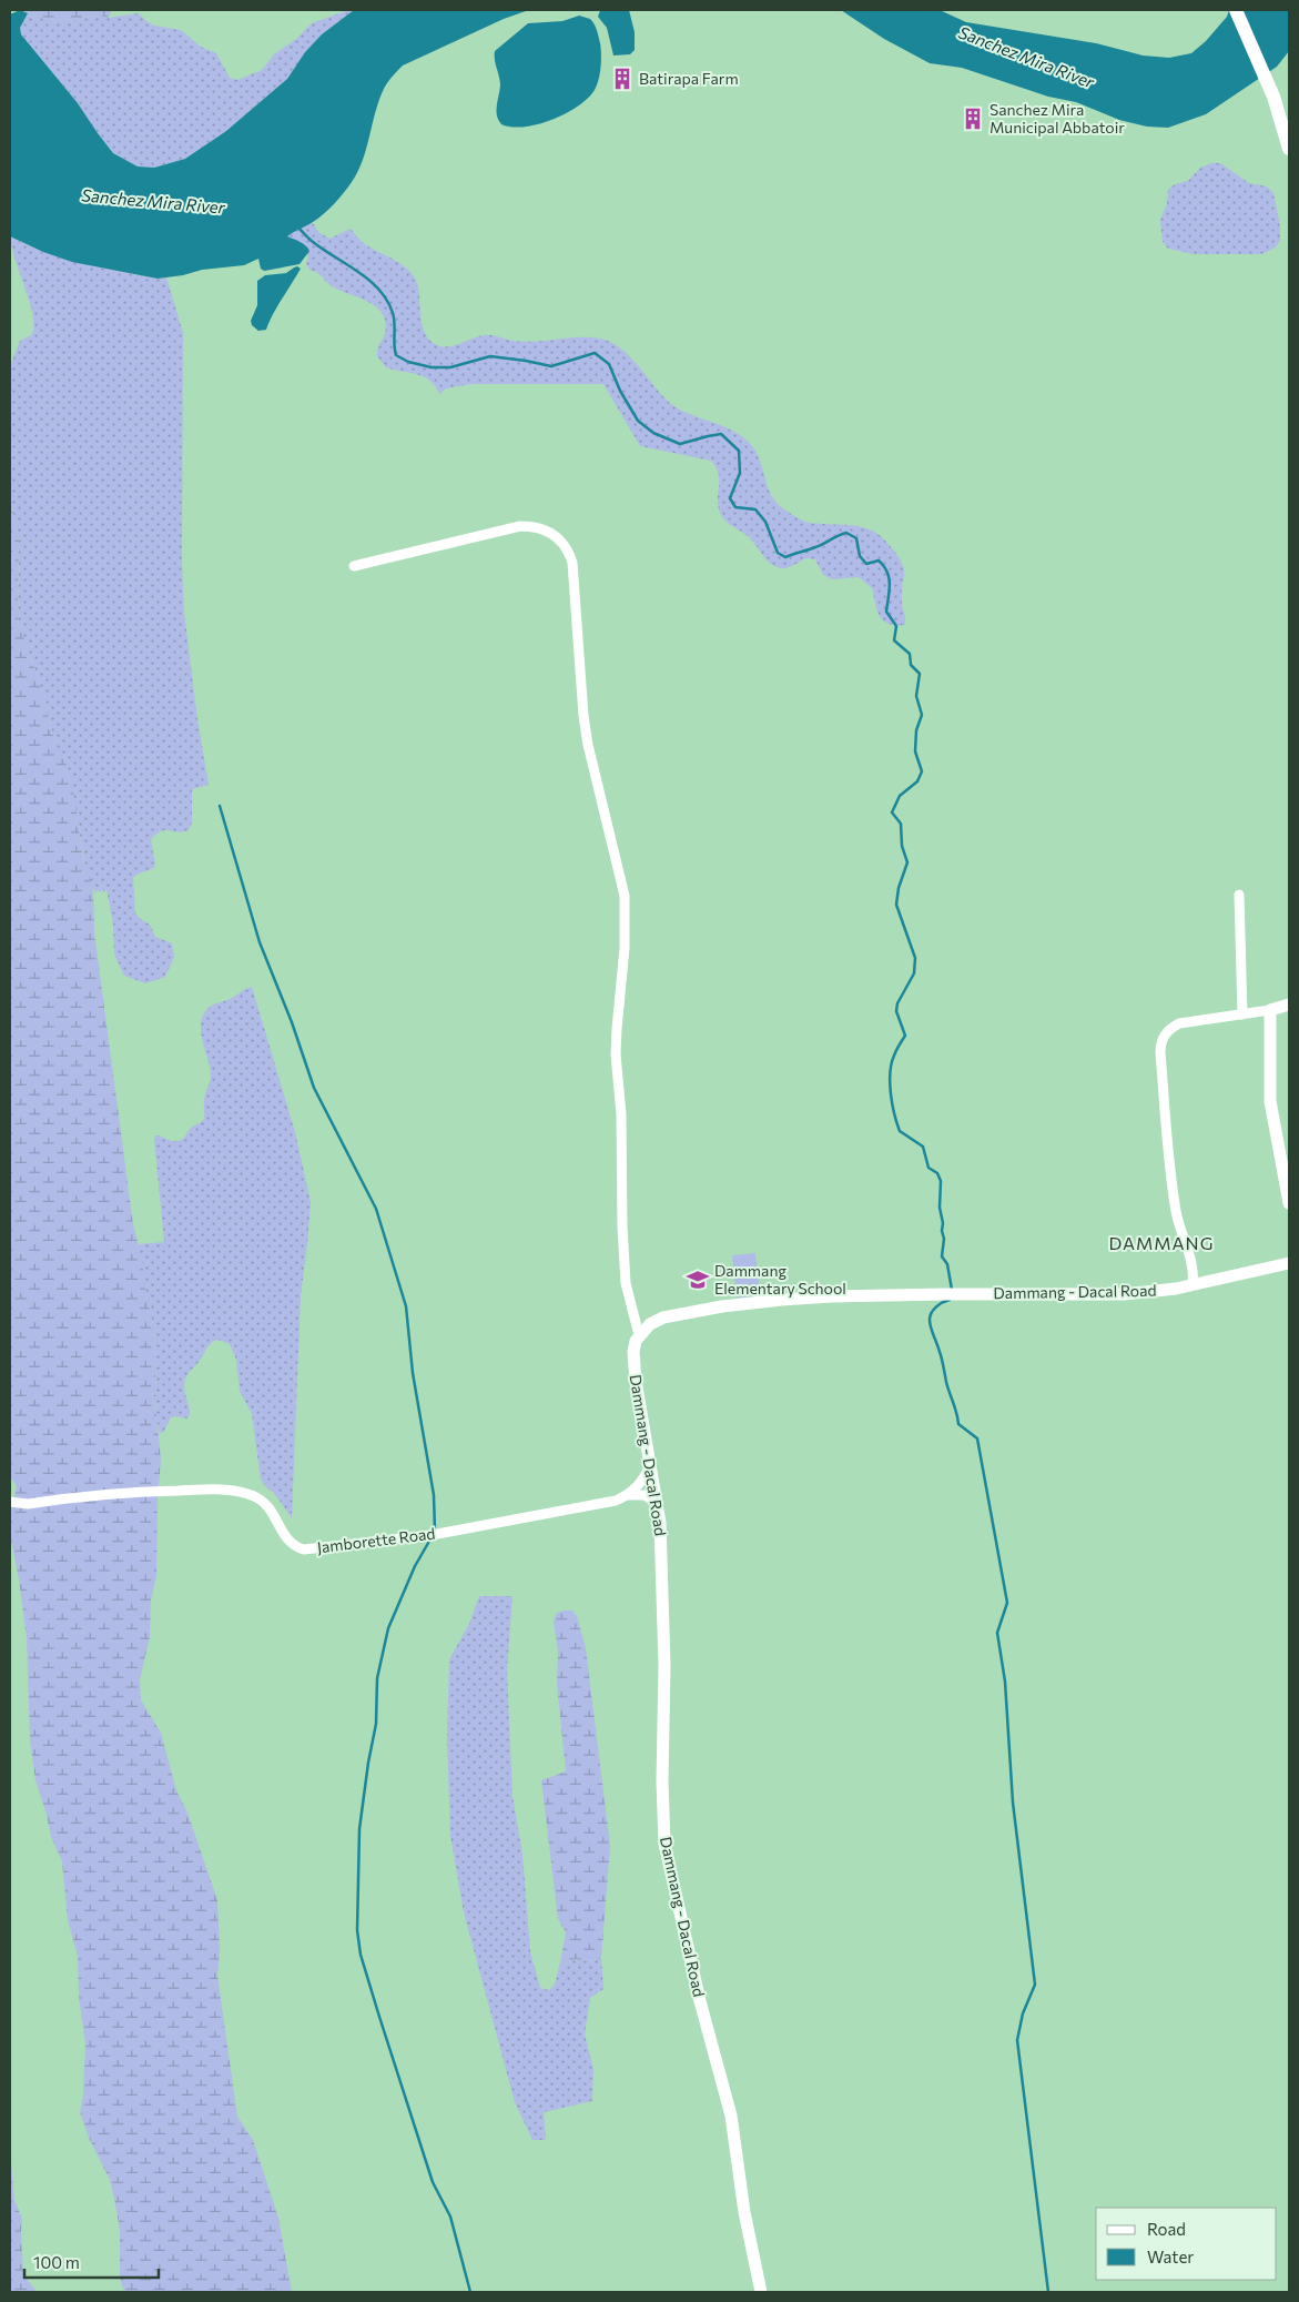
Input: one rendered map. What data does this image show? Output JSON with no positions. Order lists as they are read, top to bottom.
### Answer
{
  "streets": {
    "street": ["Dammang - Dacal Road", "Jamborette Road"]
  },
  "districts": ["DAMMANG"],
  "water": ["Sanchez Mira River"],
  "places": {
    "building": ["Batirapa Farm", "Sanchez Mira Municipal Abbatoir"],
    "school or university": ["Dammang Elementary School"]
  },
  "legend": ["Road", "Water"],
  "scale_bar": "100 m"
}
